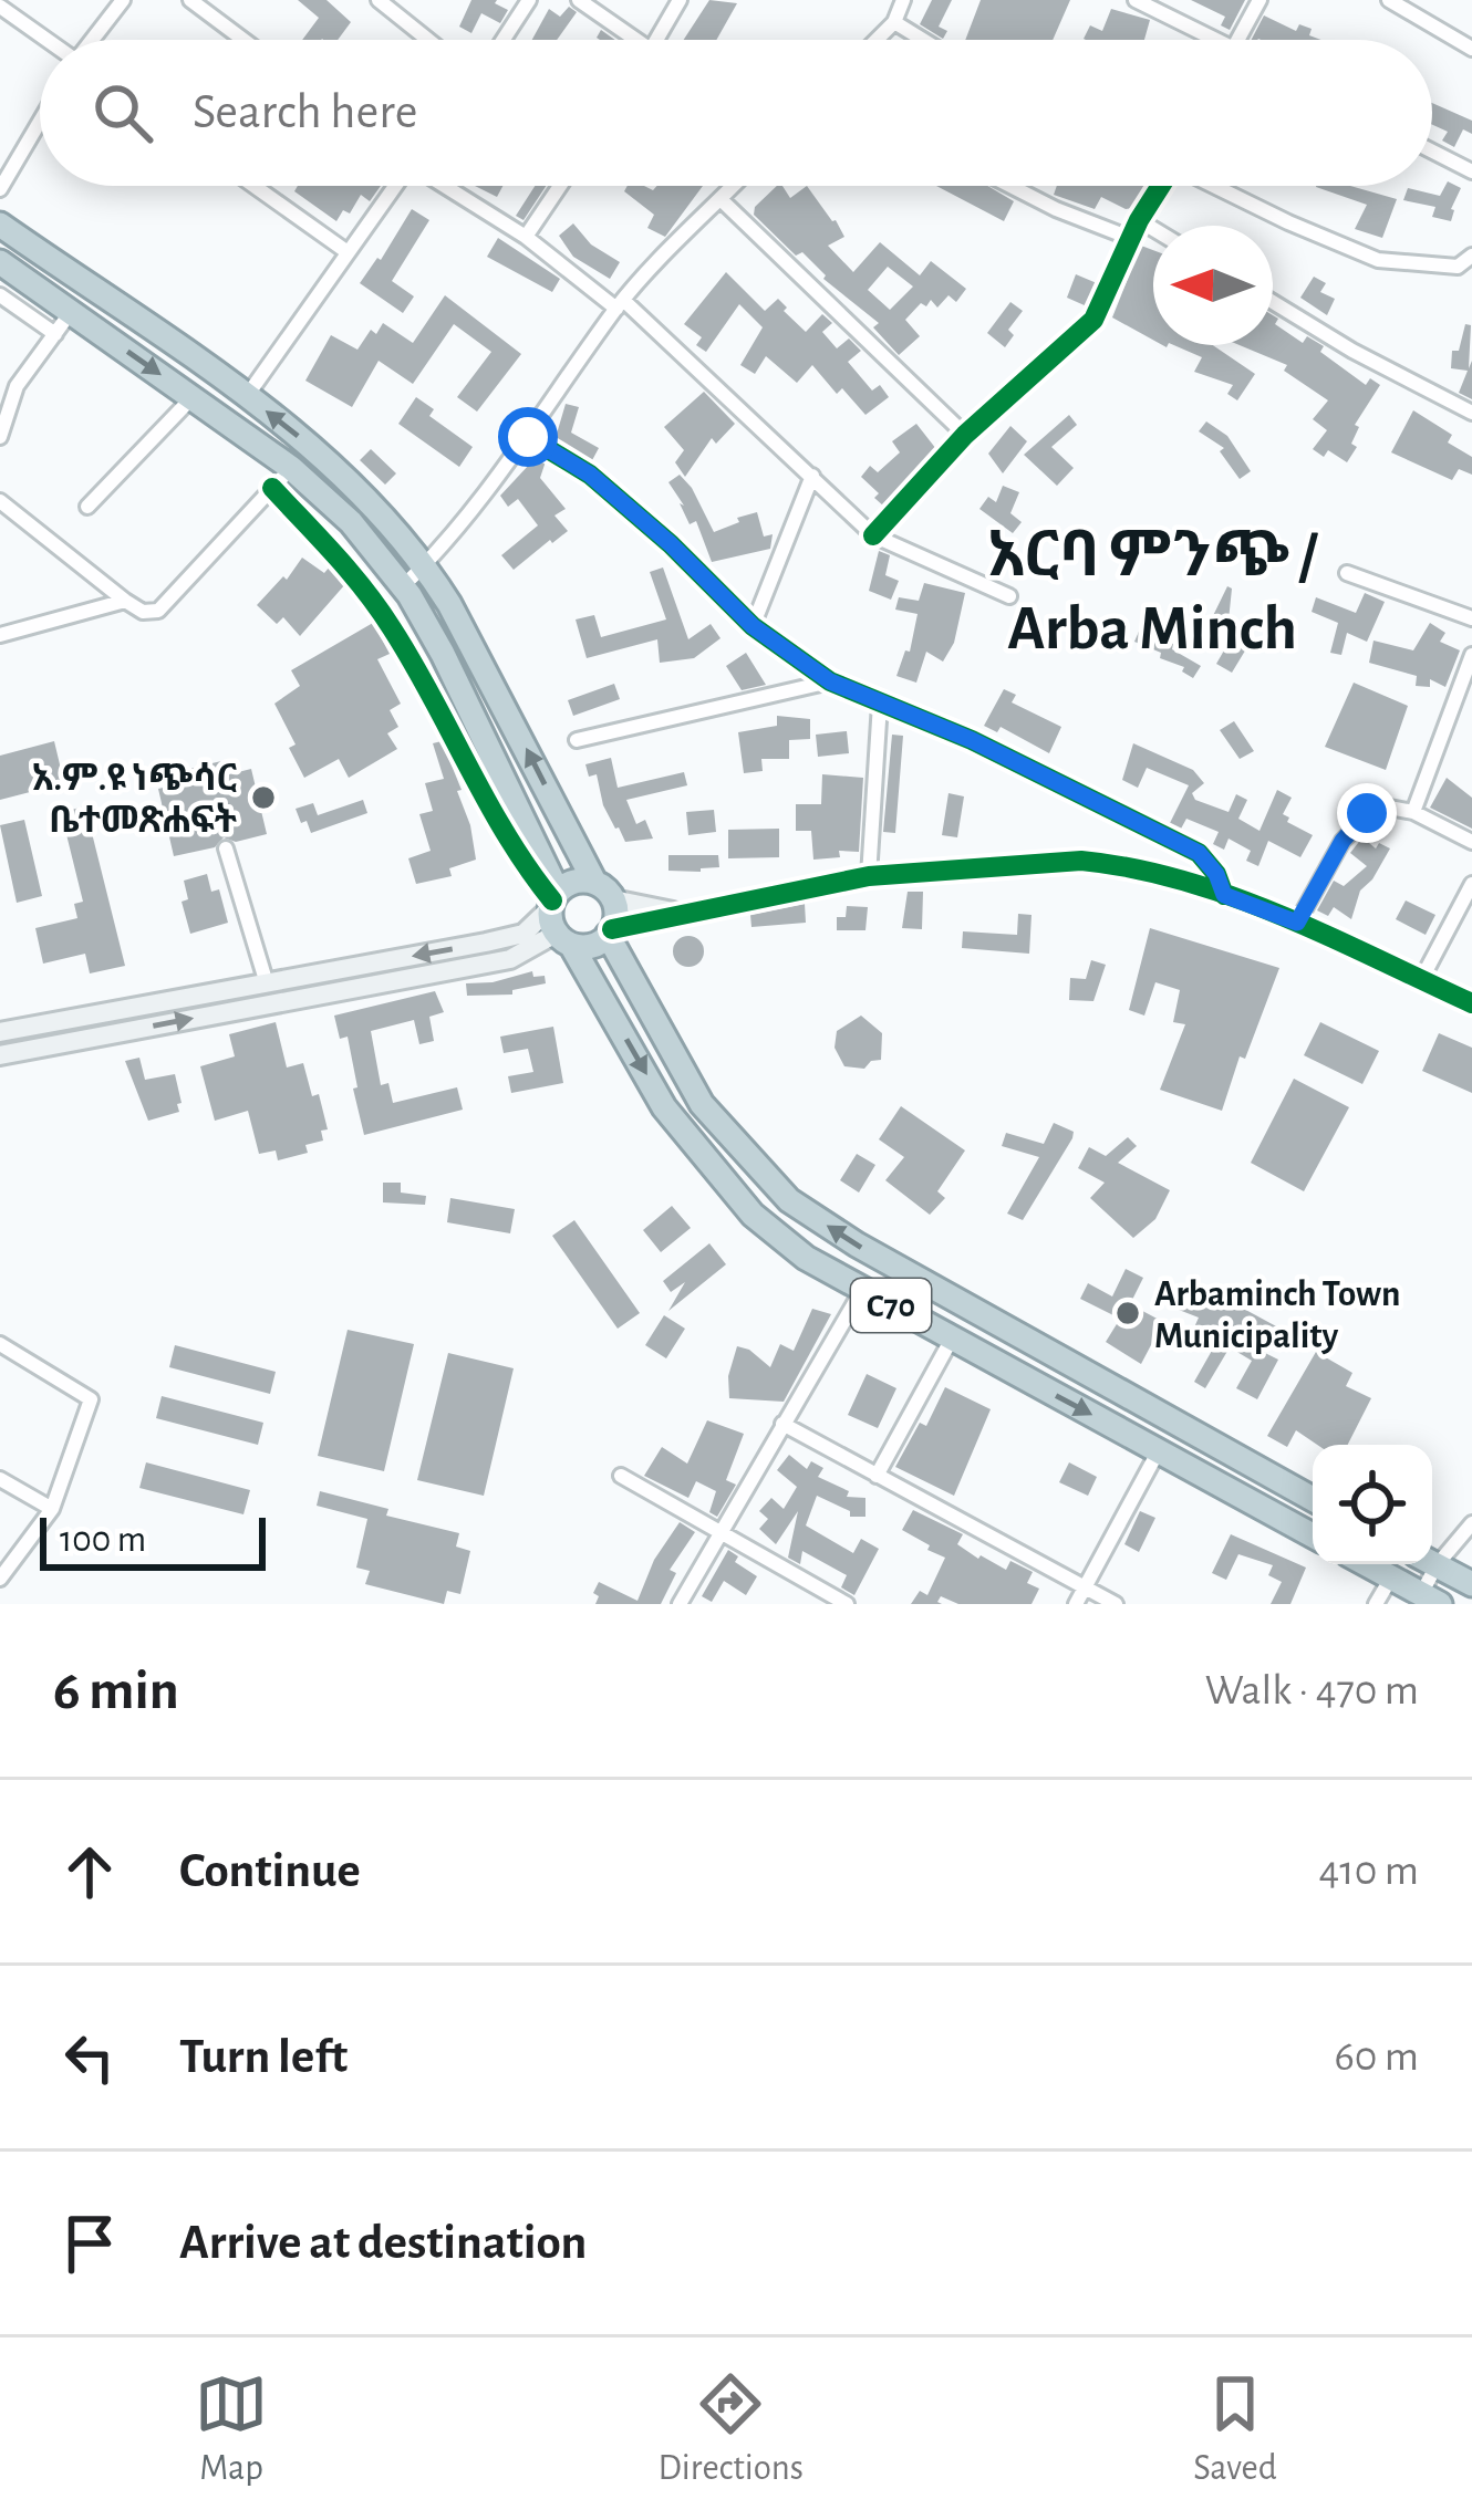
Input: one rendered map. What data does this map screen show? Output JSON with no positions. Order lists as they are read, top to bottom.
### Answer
{
  "streets": {
    "highway": ["C70"]
  },
  "districts": ["አርባ ምንጭ / Arba Minch"],
  "places": ["አ.ም.ዩ ነጭሳር ቤተመጽሐፍት", "Arbaminch Town Municipality"],
  "scale_bar": "100 m",
  "north": "left",
  "page": {
    "search": "Search here",
    "scale": "100 m",
    "heading": ["6 min", "Walk · 470 m"],
    "list": [
      ["Continue", "410 m"],
      ["Turn left", "60 m"],
      "Arrive at destination"
    ],
    "nav": ["Map", "Directions", "Saved"]
  }
}
